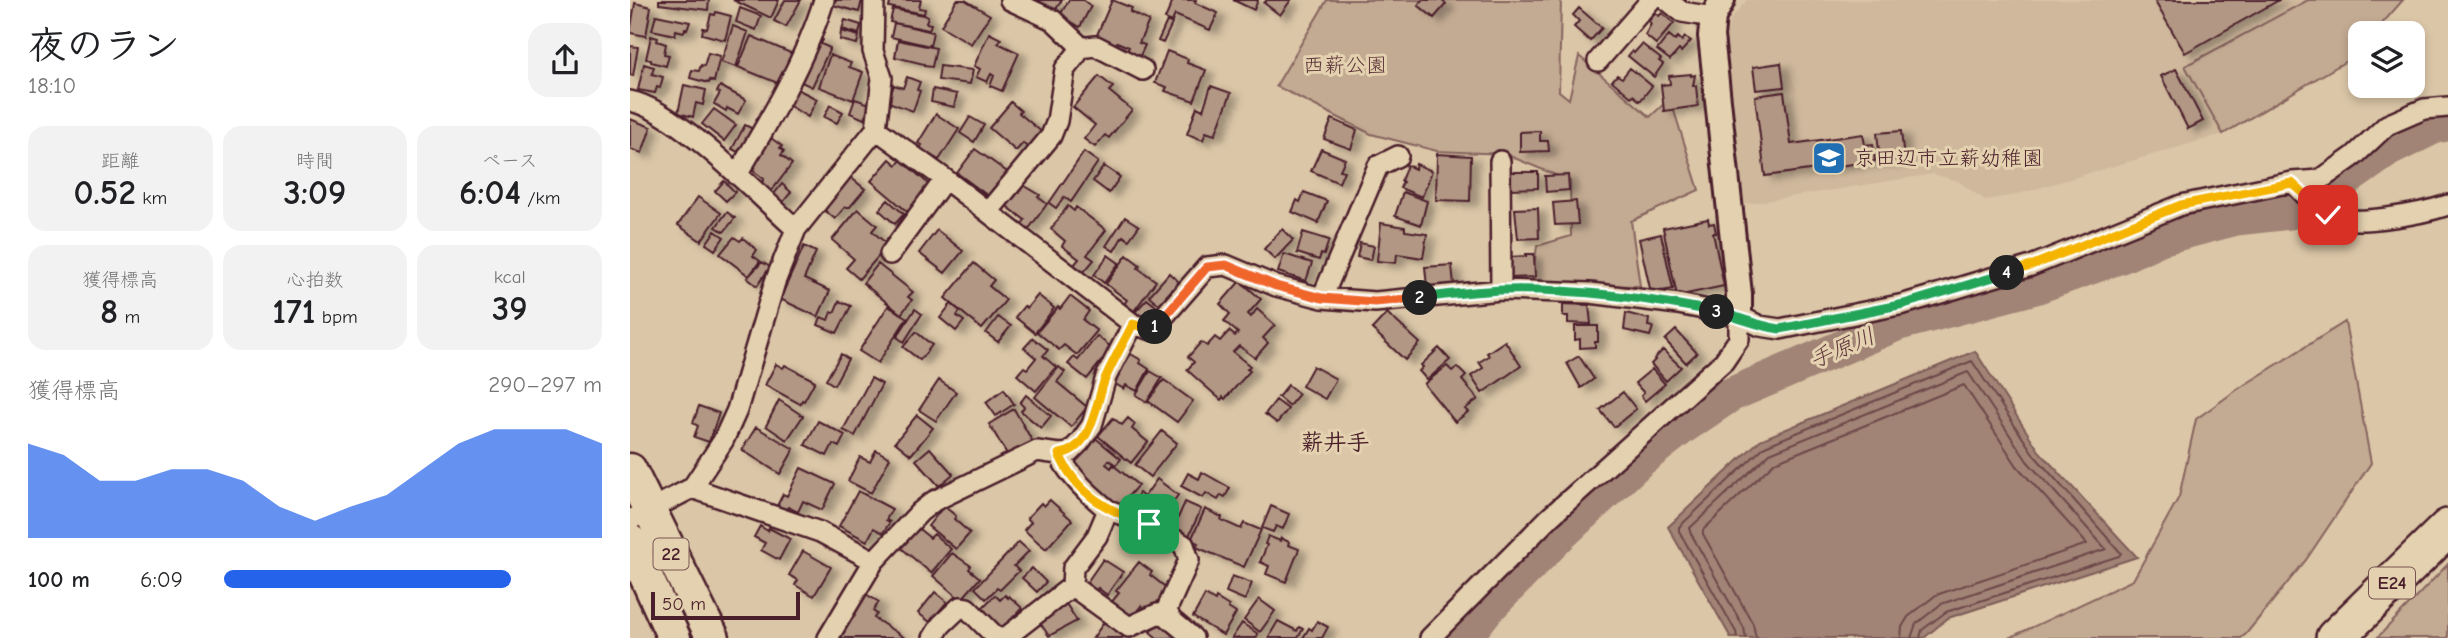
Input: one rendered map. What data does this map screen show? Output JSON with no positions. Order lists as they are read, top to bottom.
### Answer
{
  "streets": {
    "highway": ["E24"],
    "main road": ["22"]
  },
  "districts": ["薪井手"],
  "water": ["手原川"],
  "parks": ["西薪公園"],
  "places": {
    "school or university": ["京田辺市立薪幼稚園"]
  },
  "scale_bar": "50 m",
  "page": {
    "heading": ["夜のラン", "18:10"],
    "stats": [
      ["距離", "0.52 km"],
      ["時間", "3:09"],
      ["ペース", "6:04 /km"],
      ["獲得標高", "8 m"],
      ["心拍数", "171 bpm"],
      ["kcal", "39"]
    ],
    "pins": [
      "4",
      "2",
      "3",
      "1"
    ],
    "chart": ["獲得標高", "290–297 m"],
    "list": [
      {
        "name": "100 m",
        "note": "6:09"
      }
    ],
    "scale": "50 m"
  }
}
